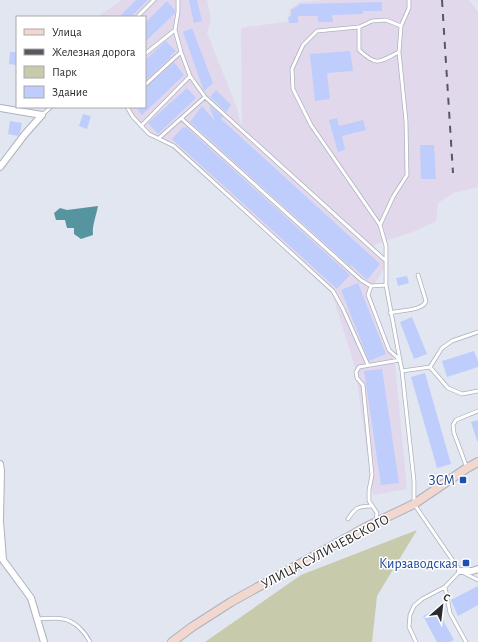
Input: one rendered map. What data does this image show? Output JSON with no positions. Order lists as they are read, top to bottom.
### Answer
{
  "streets": {
    "street": ["УЛИЦА СУЛИЧЕВСКОГО"]
  },
  "places": {
    "transit": ["ЗСМ", "Кирзаводская"]
  },
  "legend": [
    "Улица",
    "Железная дорога",
    "Парк",
    "Здание"
  ],
  "north": "top right"
}
